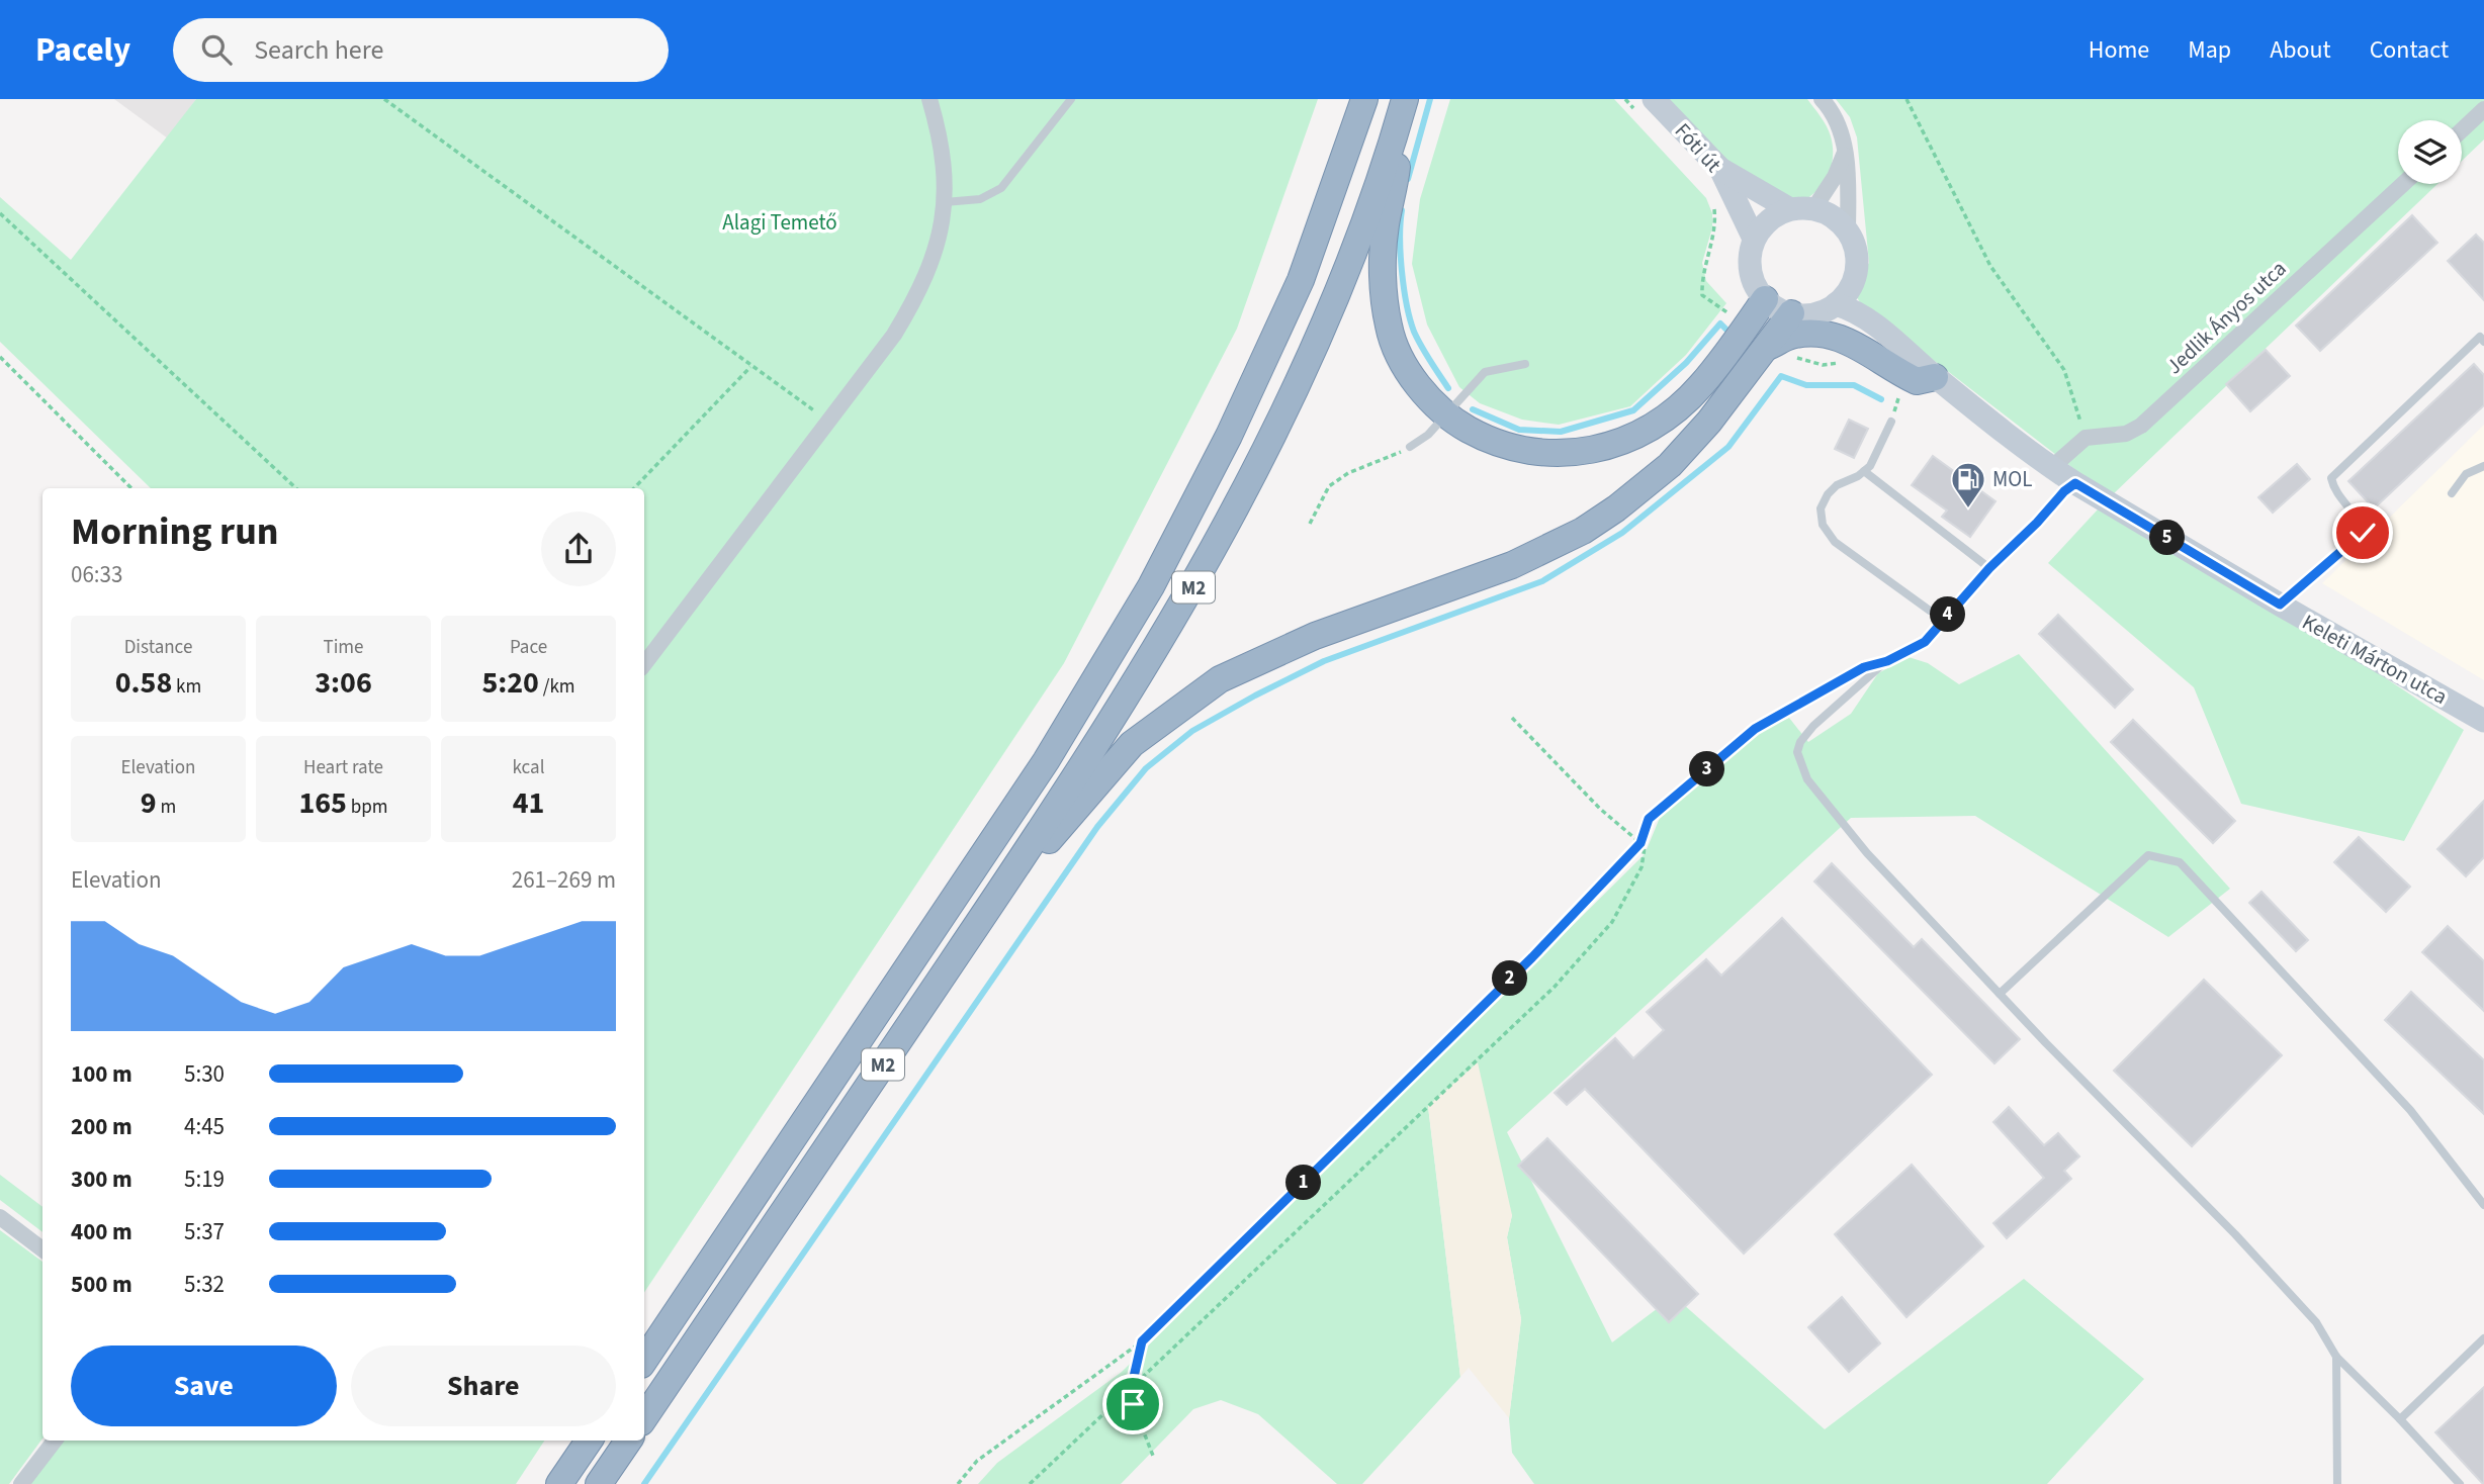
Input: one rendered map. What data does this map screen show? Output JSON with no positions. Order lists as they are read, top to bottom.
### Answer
{
  "streets": {
    "highway": ["M2"],
    "main road": ["Fóti út", "Keleti Márton utca"],
    "street": ["Jedlik Ányos utca"]
  },
  "crossings": [
    ["Fóti út", "Keleti Márton utca"]
  ],
  "parks": ["Alagi Temető"],
  "places": {
    "fuel station": ["MOL"]
  },
  "page": {
    "header": "Pacely",
    "search": "Search here",
    "nav": [
      "Home",
      "Map",
      "About",
      "Contact"
    ],
    "heading": ["Morning run", "06:33"],
    "pins": [
      "5",
      "4",
      "3",
      "2",
      "1"
    ],
    "stats": [
      ["Distance", "0.58 km"],
      ["Time", "3:06"],
      ["Pace", "5:20 /km"],
      ["Elevation", "9 m"],
      ["Heart rate", "165 bpm"],
      ["kcal", "41"]
    ],
    "chart": ["Elevation", "261–269 m"],
    "list": [
      {
        "name": "100 m",
        "note": "5:30"
      },
      {
        "name": "200 m",
        "note": "4:45"
      },
      {
        "name": "300 m",
        "note": "5:19"
      },
      {
        "name": "400 m",
        "note": "5:37"
      },
      {
        "name": "500 m",
        "note": "5:32"
      }
    ],
    "buttons": ["Save", "Share"]
  }
}
